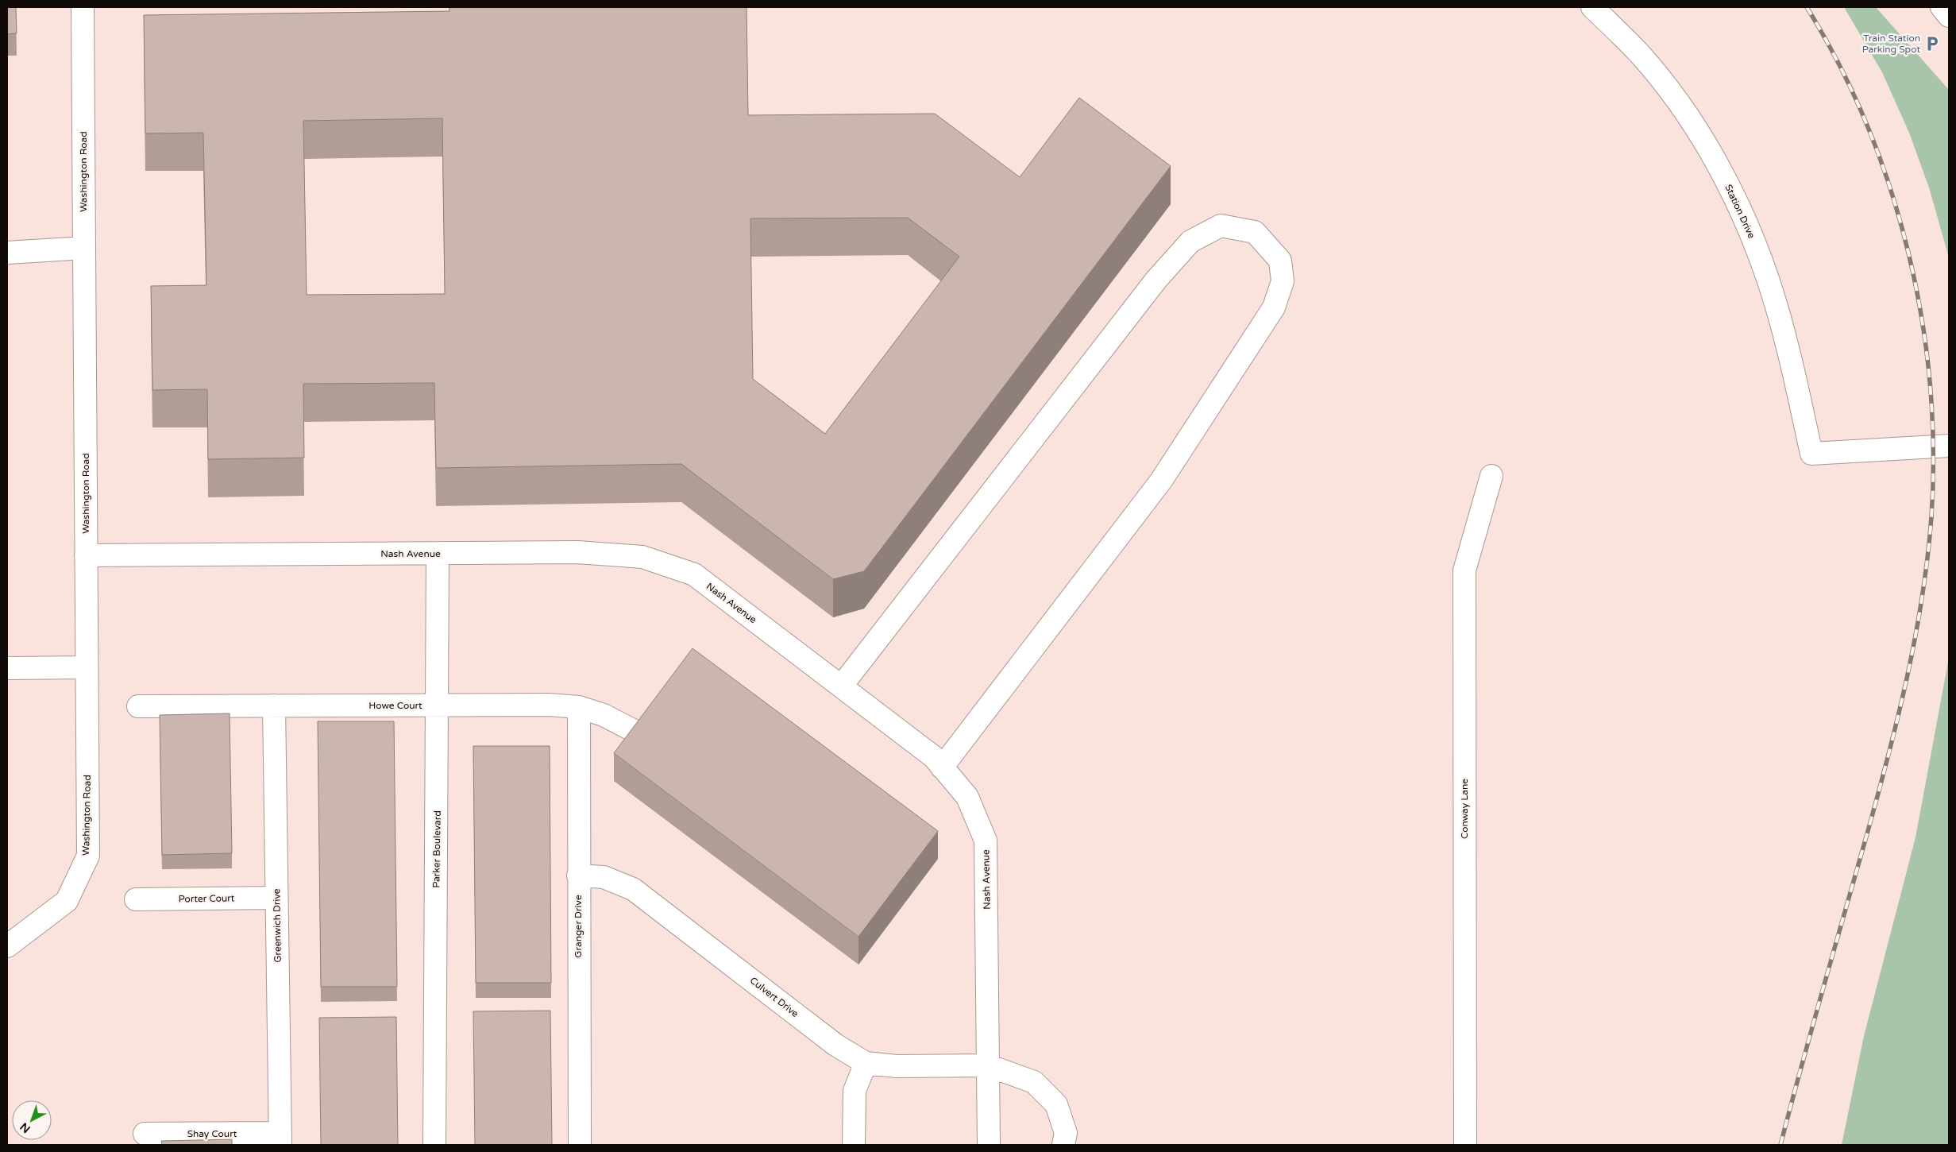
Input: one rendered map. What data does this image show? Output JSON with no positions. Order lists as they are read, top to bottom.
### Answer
{
  "streets": {
    "street": [
      "Washington Road",
      "Station Drive",
      "Nash Avenue",
      "Howe Court",
      "Conway Lane",
      "Parker Boulevard",
      "Porter Court",
      "Greenwich Drive",
      "Granger Drive",
      "Culvert Drive",
      "Shay Court"
    ]
  },
  "crossings": [
    ["Washington Road", "Nash Avenue"],
    ["Nash Avenue", "Parker Boulevard"],
    ["Nash Avenue", "Culvert Drive"],
    ["Howe Court", "Parker Boulevard"],
    ["Howe Court", "Greenwich Drive"],
    ["Howe Court", "Granger Drive"],
    ["Porter Court", "Greenwich Drive"],
    ["Greenwich Drive", "Shay Court"],
    ["Granger Drive", "Culvert Drive"]
  ],
  "places": {
    "parking": ["Train Station Parking Spot"]
  },
  "north": "bottom left"
}
